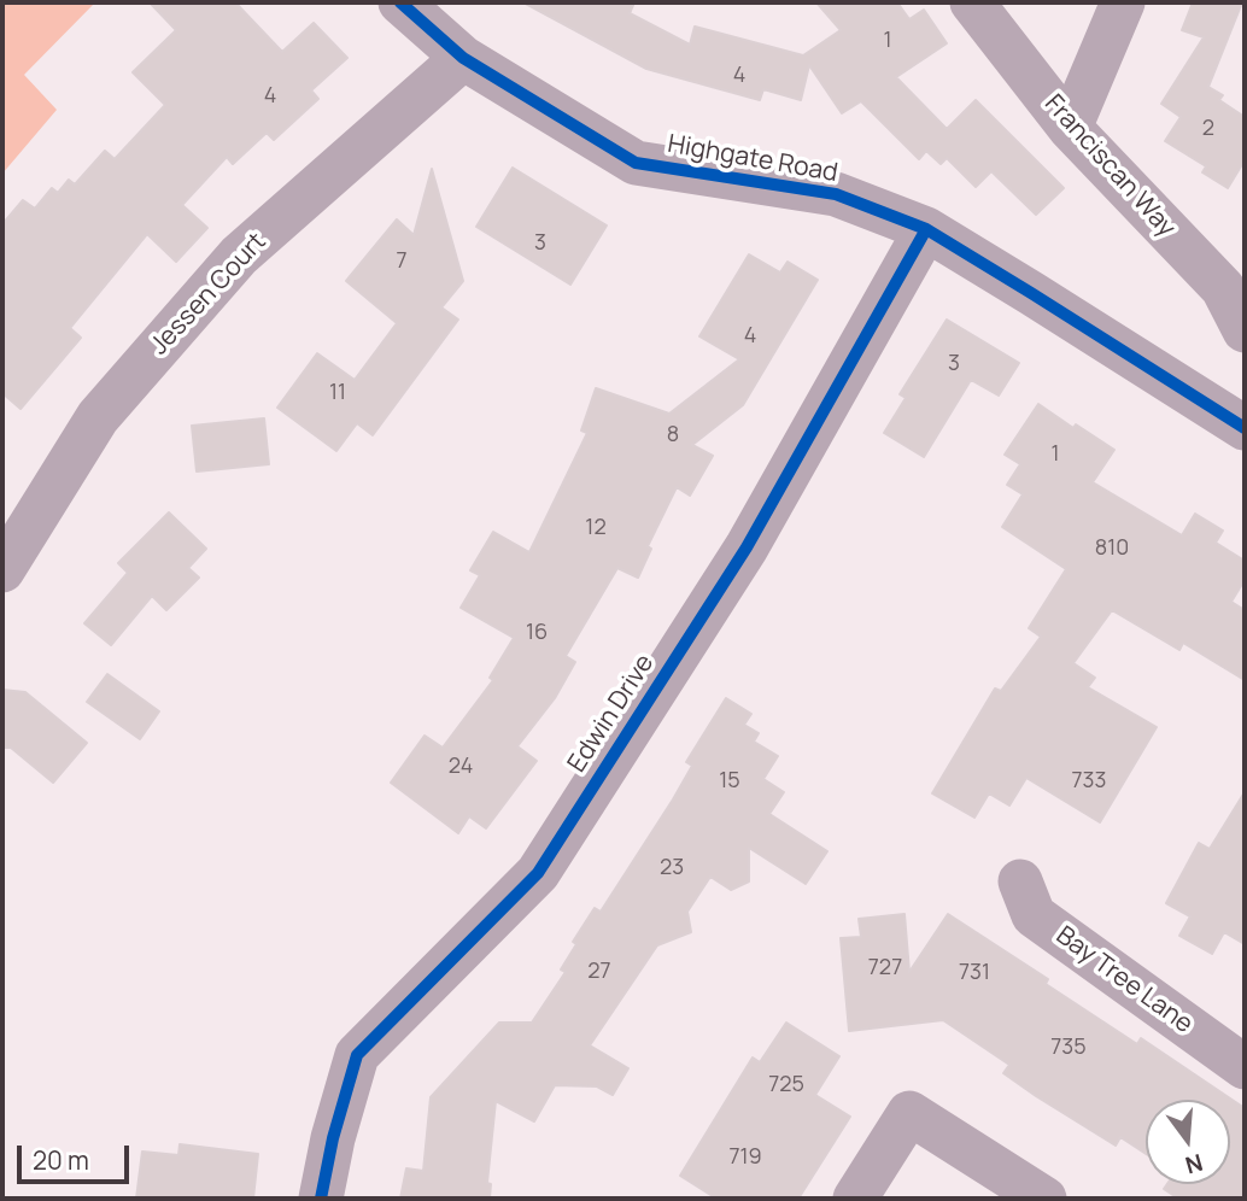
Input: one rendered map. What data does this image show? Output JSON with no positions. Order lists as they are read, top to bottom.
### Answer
{
  "streets": {
    "street": [
      "Highgate Road",
      "Franciscan Way",
      "Jessen Court",
      "Edwin Drive",
      "Bay Tree Lane"
    ]
  },
  "crossings": [
    ["Highgate Road", "Jessen Court"],
    ["Highgate Road", "Edwin Drive"]
  ],
  "house_numbers": [
    "1",
    "4",
    "4",
    "2",
    "3",
    "7",
    "4",
    "3",
    "11",
    "8",
    "1",
    "12",
    "810",
    "16",
    "24",
    "15",
    "733",
    "23",
    "727",
    "27",
    "731",
    "735",
    "725",
    "719"
  ],
  "scale_bar": "20 m",
  "north": "bottom"
}
